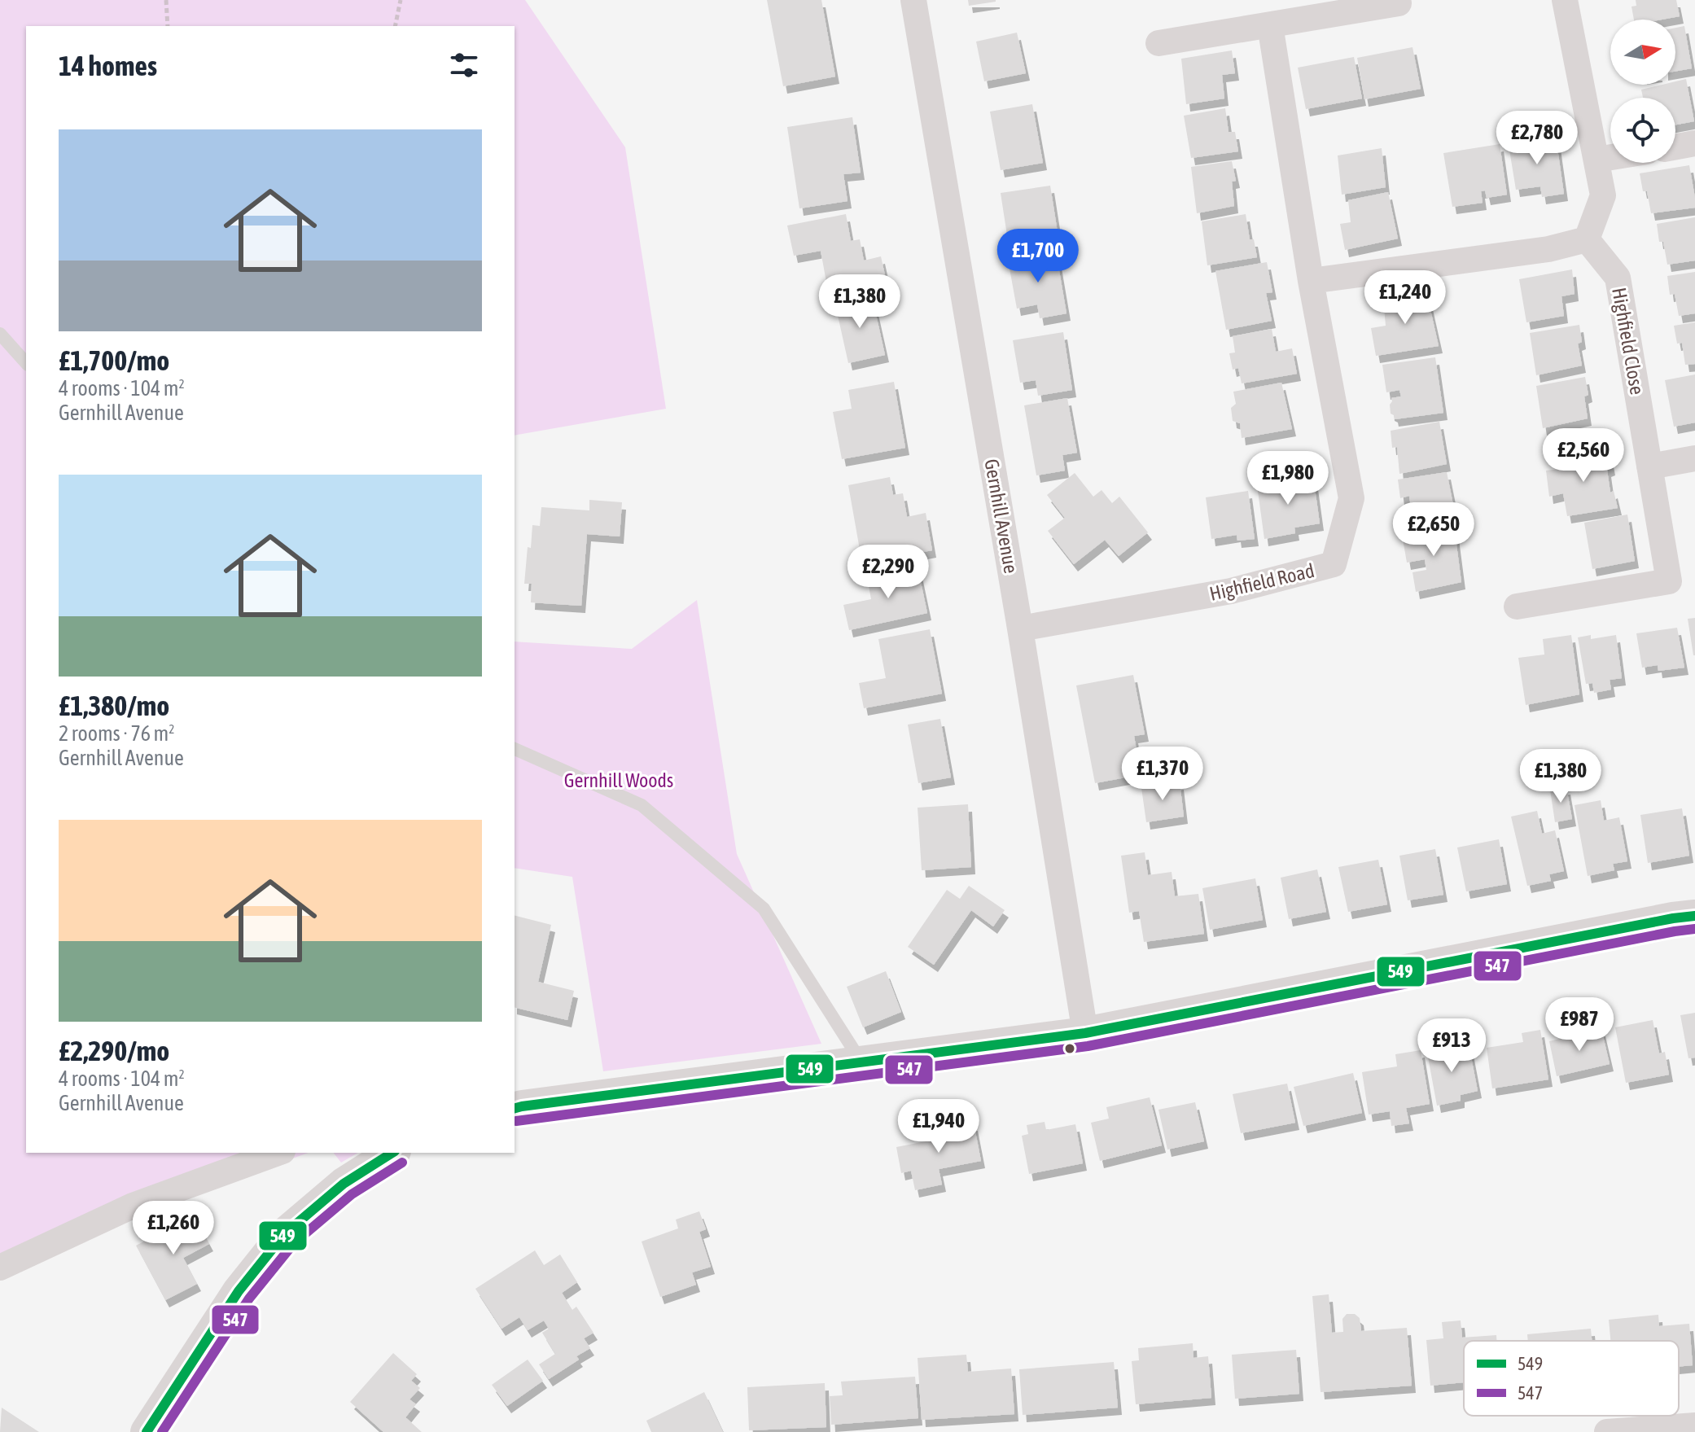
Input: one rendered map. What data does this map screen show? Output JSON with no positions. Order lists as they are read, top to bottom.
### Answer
{
  "streets": {
    "street": ["Highfield Close", "Gernhill Avenue", "Highfield Road"]
  },
  "crossings": [
    ["Gernhill Avenue", "Highfield Road"]
  ],
  "parks": ["Gernhill Woods"],
  "lines": ["transit line 549", "transit line 547"],
  "legend": ["549", "547"],
  "north": "right",
  "page": {
    "heading": "14 homes",
    "list": [
      {
        "name": "£1,700/mo",
        "note": "4 rooms · 104 m² · Gernhill Avenue"
      },
      {
        "name": "£1,380/mo",
        "note": "2 rooms · 76 m² · Gernhill Avenue"
      },
      {
        "name": "£2,290/mo",
        "note": "4 rooms · 104 m² · Gernhill Avenue"
      }
    ],
    "price": [
      "£2,780",
      "£1,700",
      "£1,240",
      "£1,380",
      "£2,560",
      "£1,980",
      "£2,650",
      "£2,290",
      "£1,370",
      "£1,380",
      "£987",
      "£913",
      "£1,940",
      "£1,260"
    ]
  }
}
